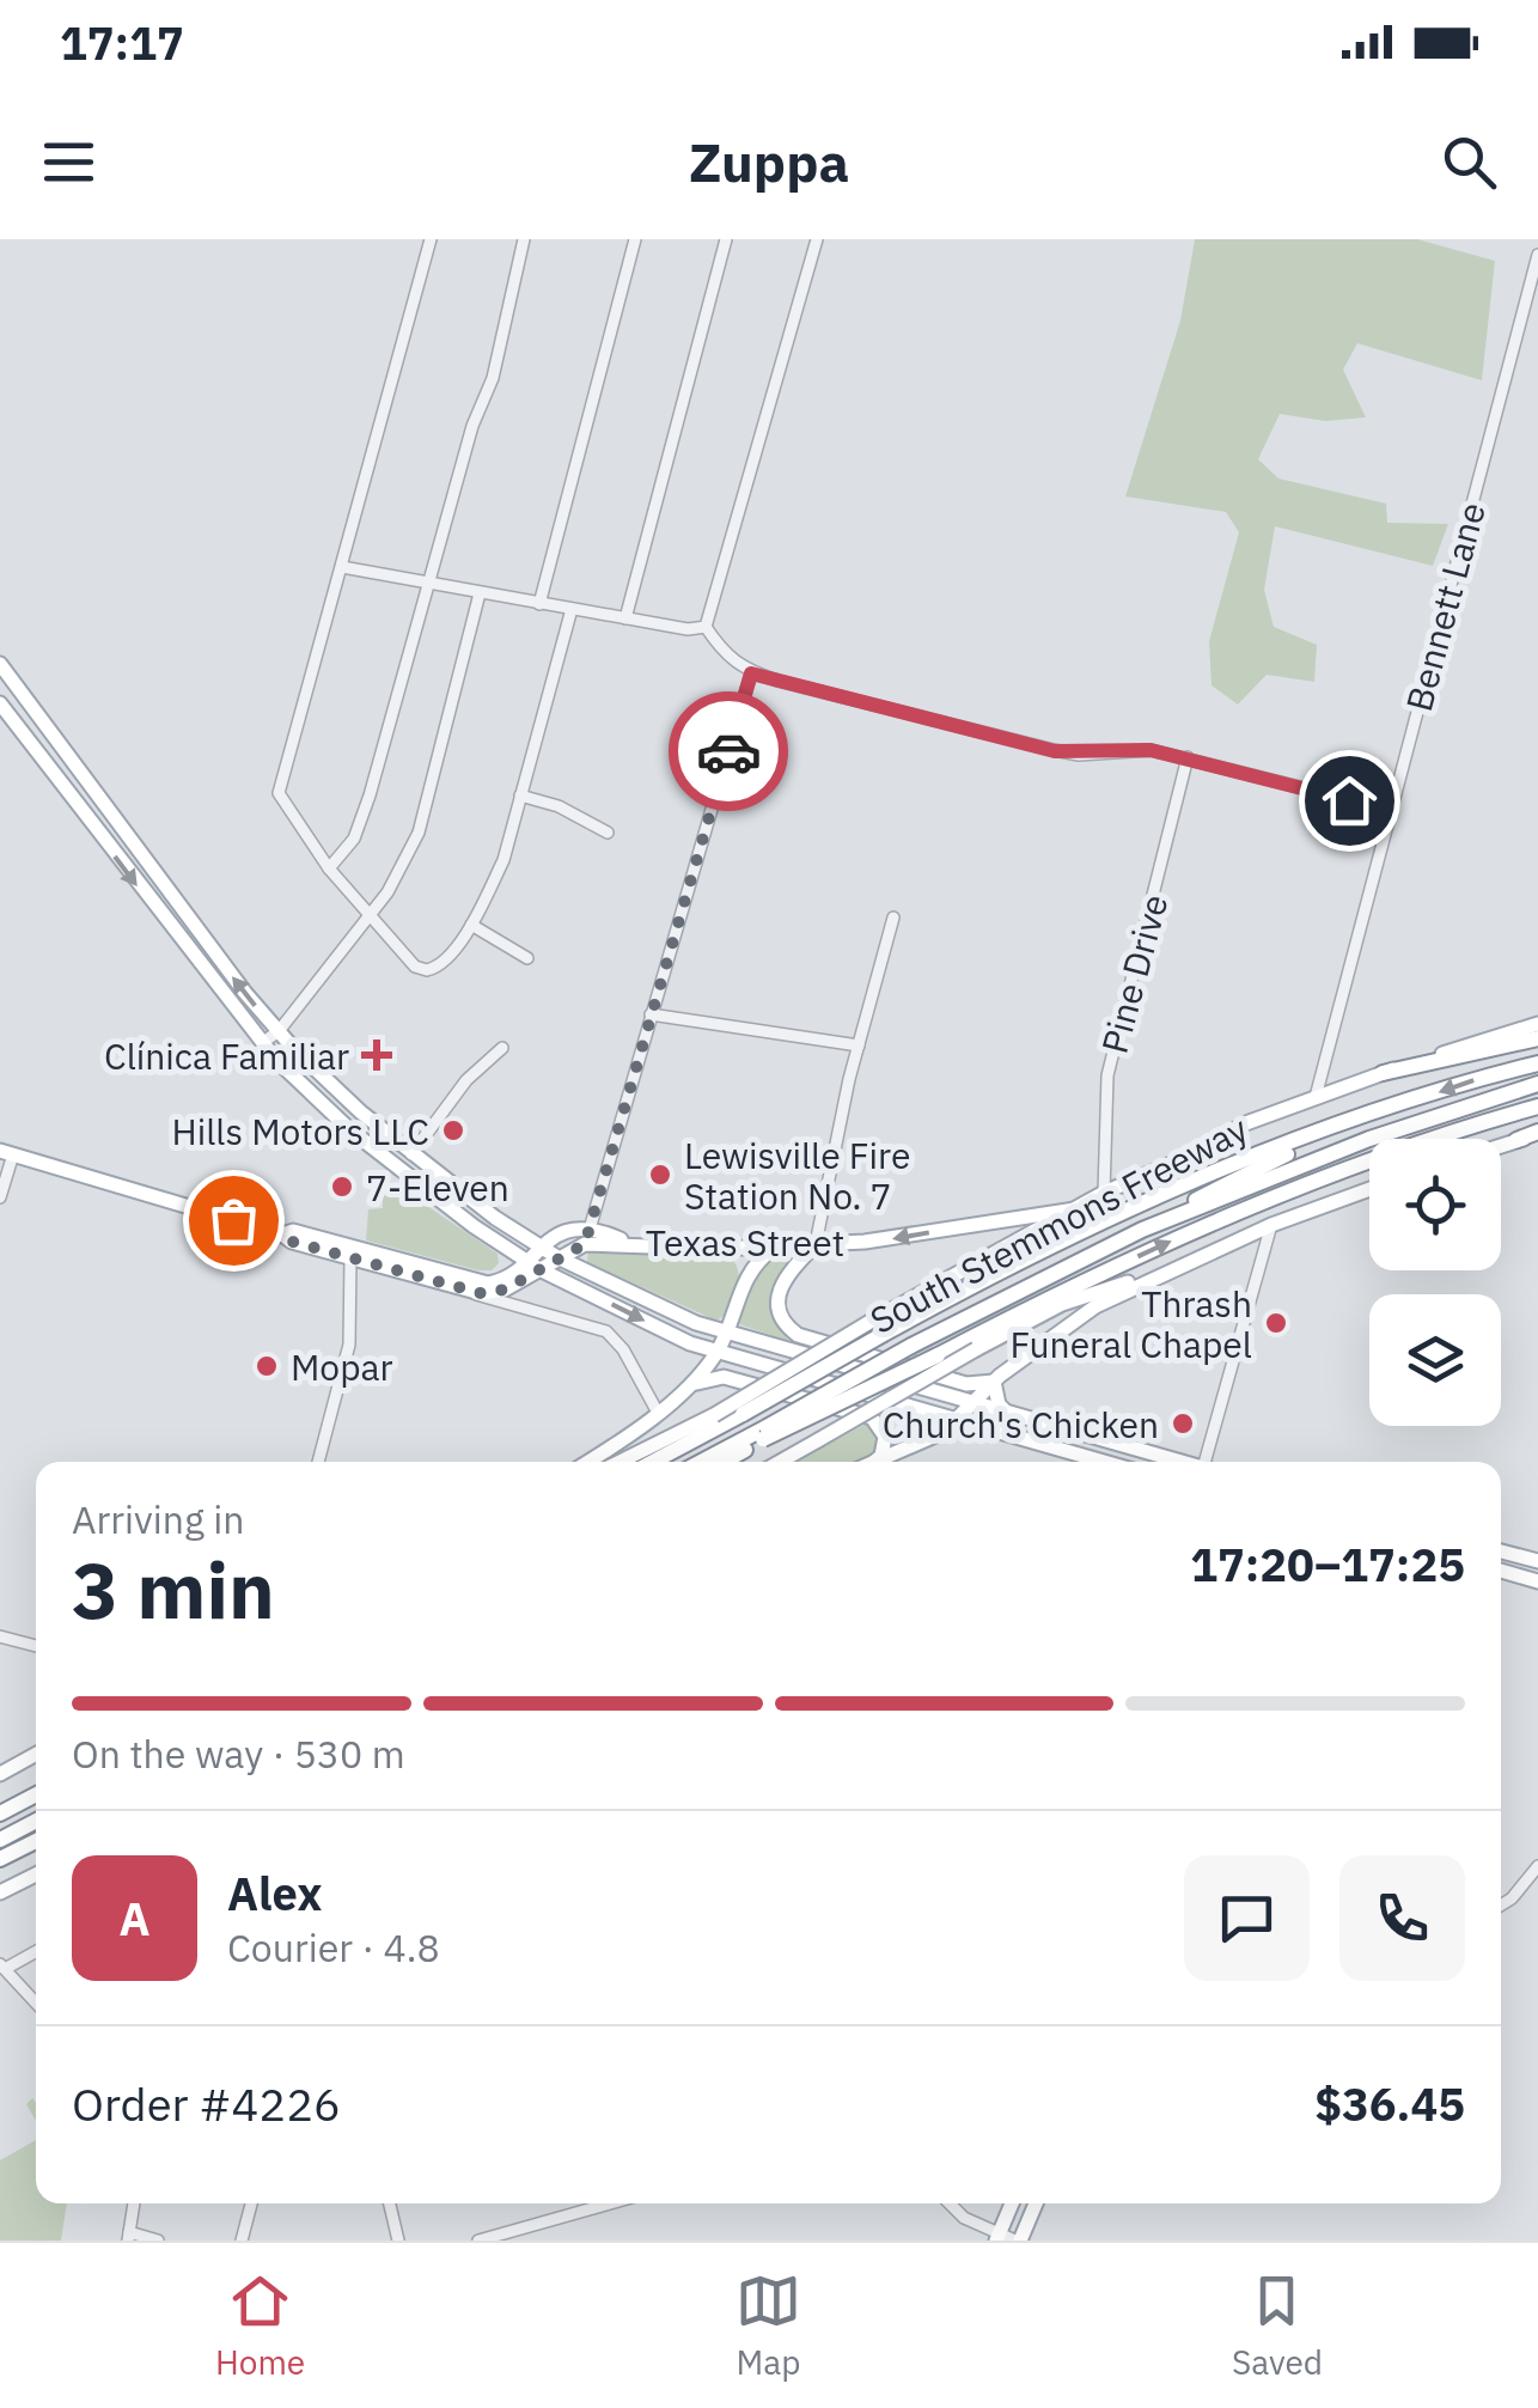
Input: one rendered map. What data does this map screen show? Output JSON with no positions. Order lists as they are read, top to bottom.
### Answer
{
  "streets": {
    "highway": ["South Stemmons Freeway"],
    "main road": ["Texas Street"],
    "street": ["Bennett Lane", "Pine Drive"]
  },
  "crossings": [
    ["Bennett Lane", "South Stemmons Freeway"],
    ["Pine Drive", "South Stemmons Freeway"],
    ["South Stemmons Freeway", "Texas Street"]
  ],
  "one_way": ["Texas Street"],
  "places": {
    "health": ["Clínica Familiar"],
    "other": [
      "Hills Motors LLC",
      "Lewisville Fire Station No. 7",
      "7-Eleven",
      "Thrash Funeral Chapel",
      "Mopar",
      "Church's Chicken"
    ]
  },
  "page": {
    "status": "17:17",
    "header": "Zuppa",
    "heading": ["3 min", "Arriving in", "17:20–17:25"],
    "panel": [
      "Alex",
      "Courier · 4.8",
      "Order #4226",
      "$36.45"
    ],
    "bar": "On the way · 530 m",
    "round": "A",
    "tabs": ["Home", "Map", "Saved"]
  }
}
